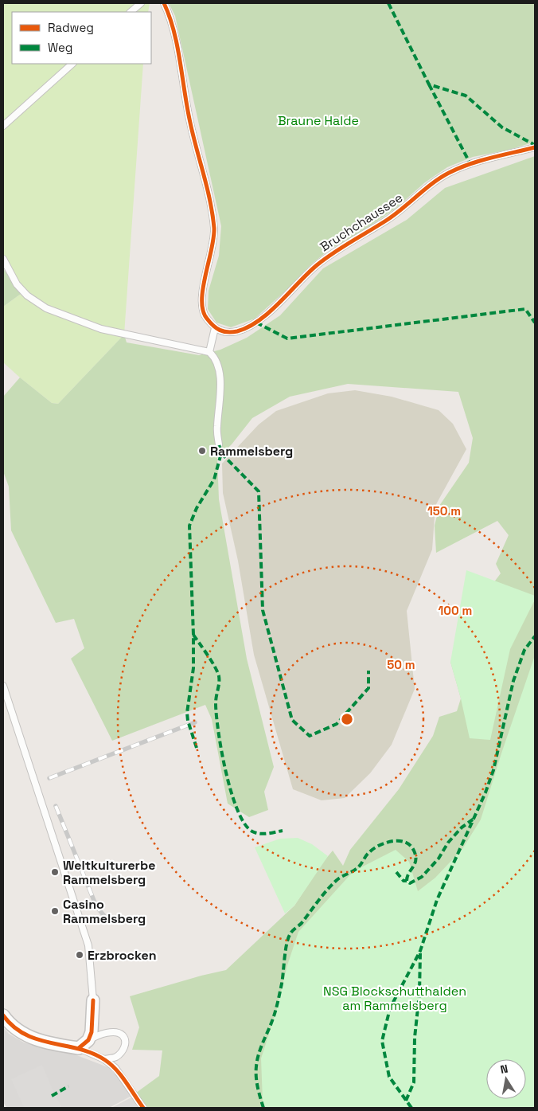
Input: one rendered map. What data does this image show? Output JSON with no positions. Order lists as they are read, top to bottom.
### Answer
{
  "streets": {
    "lane": ["Bruchchaussee"]
  },
  "parks": ["Braune Halde", "NSG Blockschutthalden am Rammelsberg"],
  "places": [
    "Rammelsberg",
    "Weltkulturerbe Rammelsberg",
    "Casino Rammelsberg",
    "Erzbrocken"
  ],
  "legend": ["Radweg", "Weg"],
  "north": "top",
  "rings": ["150 m", "100 m", "50 m"]
}
